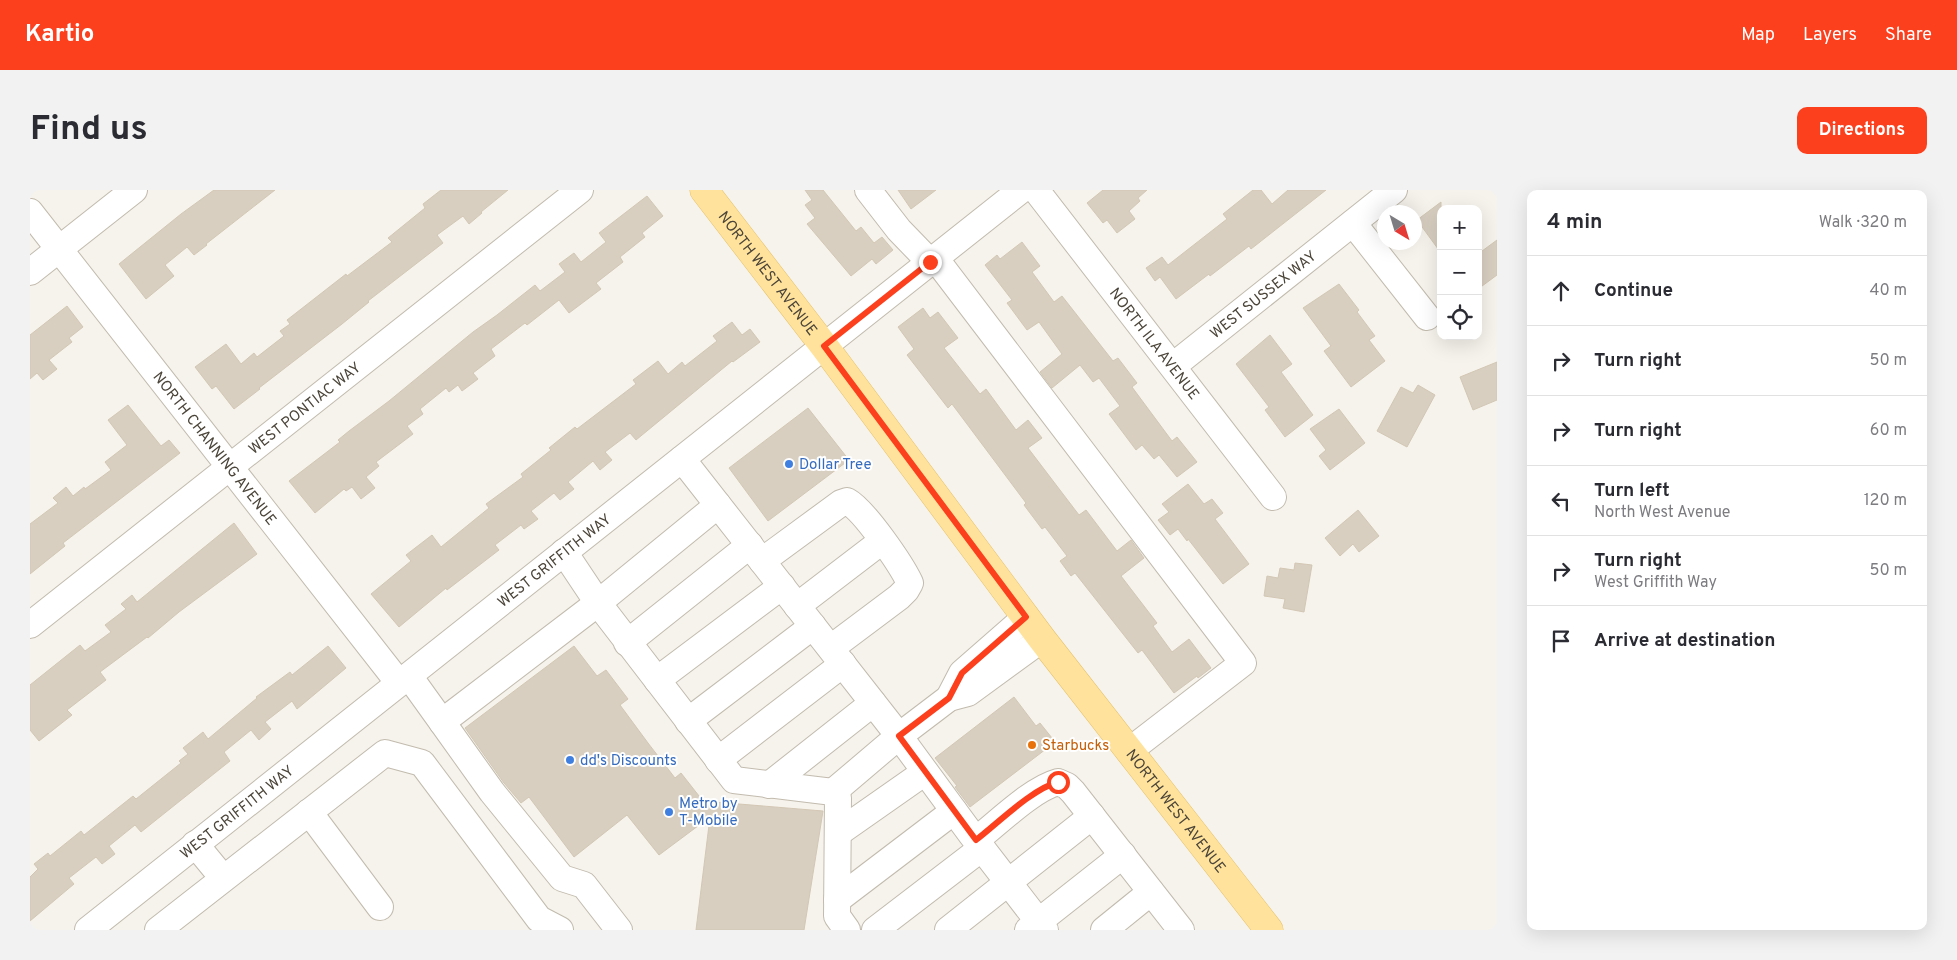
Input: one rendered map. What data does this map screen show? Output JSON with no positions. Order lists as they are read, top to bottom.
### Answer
{
  "streets": {
    "main road": ["NORTH WEST AVENUE"],
    "street": [
      "WEST SUSSEX WAY",
      "NORTH ILA AVENUE",
      "WEST PONTIAC WAY",
      "NORTH CHANNING AVENUE",
      "WEST GRIFFITH WAY"
    ]
  },
  "crossings": [
    ["NORTH WEST AVENUE", "WEST GRIFFITH WAY"],
    ["WEST SUSSEX WAY", "NORTH ILA AVENUE"],
    ["WEST PONTIAC WAY", "NORTH CHANNING AVENUE"],
    ["NORTH CHANNING AVENUE", "WEST GRIFFITH WAY"]
  ],
  "places": [
    "Dollar Tree",
    "Starbucks",
    "dd's Discounts",
    "Metro by T-Mobile"
  ],
  "north": "bottom right",
  "page": {
    "header": "Kartio",
    "nav": ["Map", "Layers", "Share"],
    "buttons": "Directions",
    "title": "Find us",
    "heading": ["4 min", "Walk · 320 m"],
    "map_buttons": ["+", "−"],
    "list": [
      ["Continue", "40 m"],
      ["Turn right", "50 m"],
      ["Turn right", "60 m"],
      ["Turn left", "North West Avenue", "120 m"],
      ["Turn right", "West Griffith Way", "50 m"],
      "Arrive at destination"
    ]
  }
}
